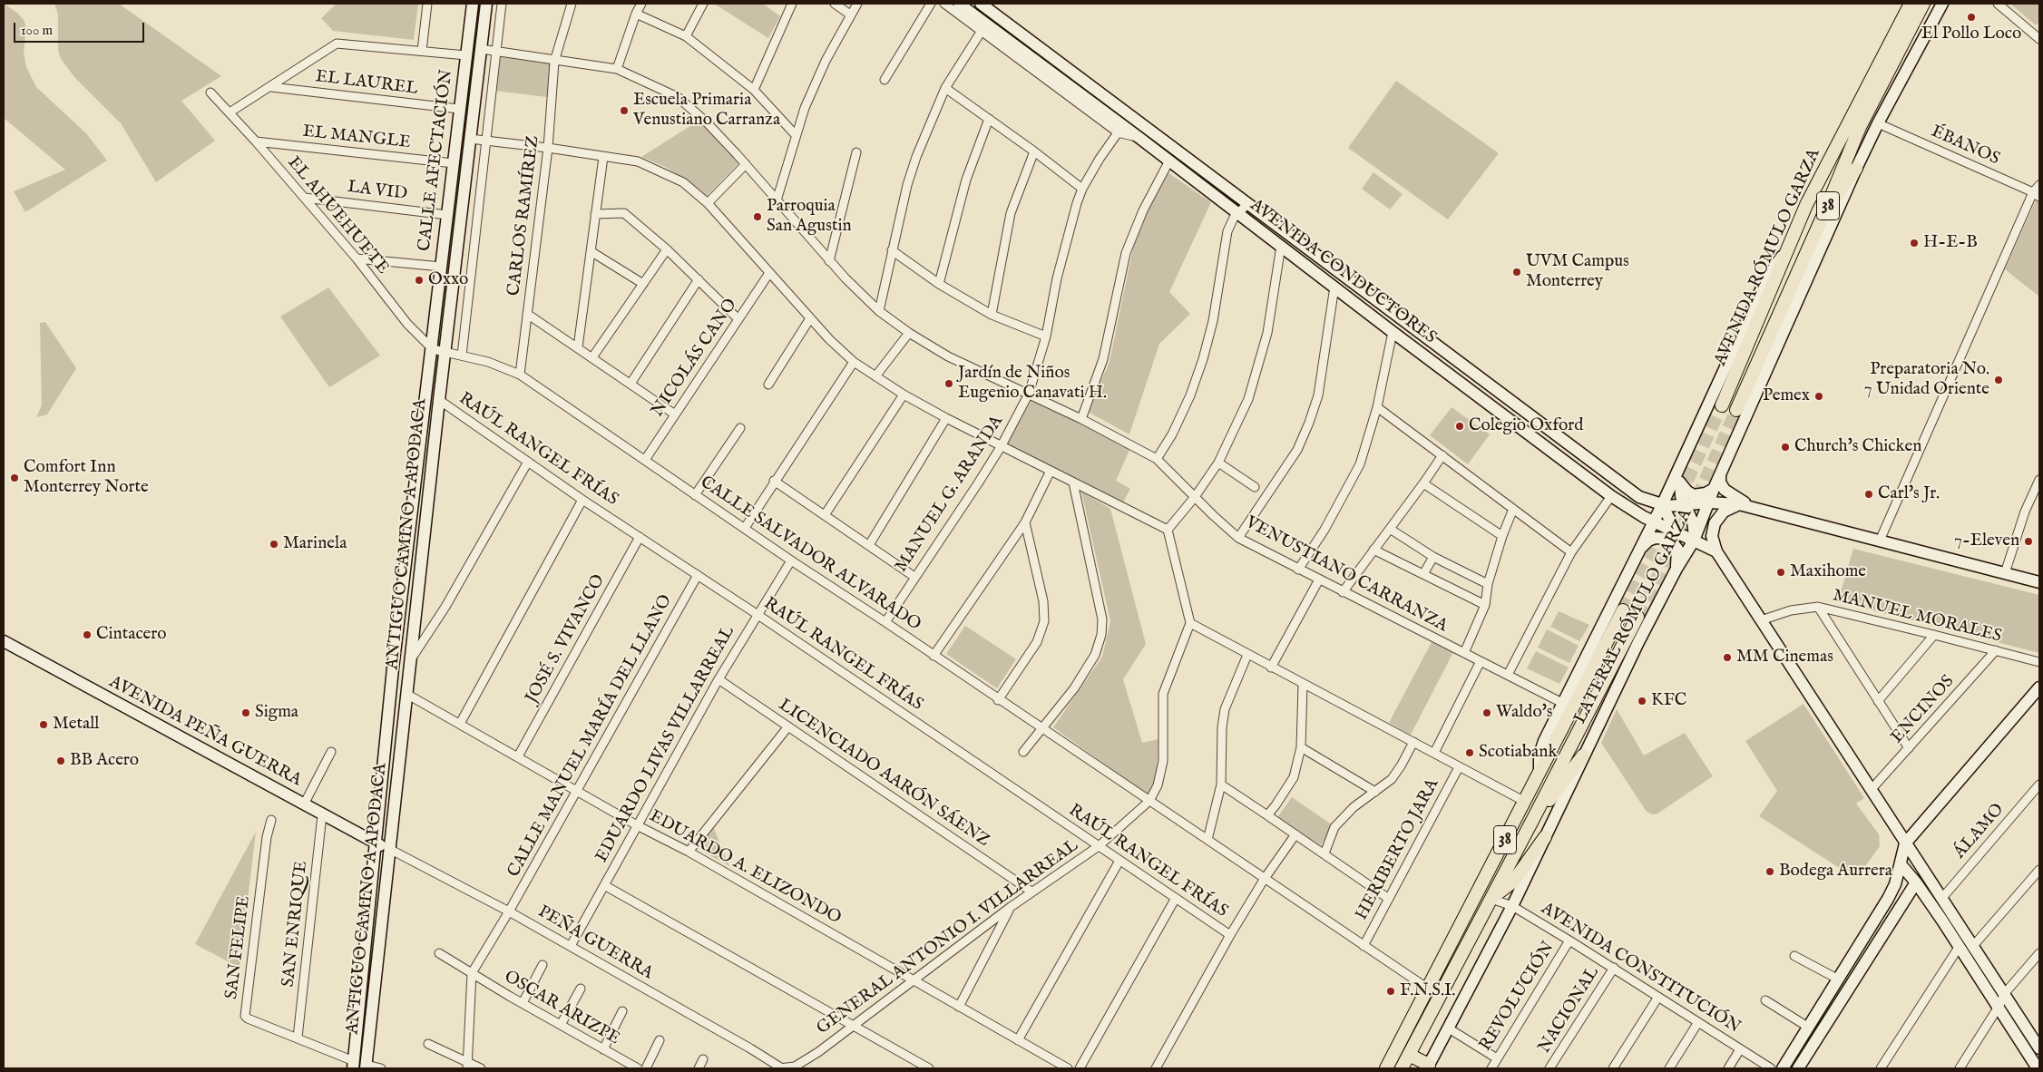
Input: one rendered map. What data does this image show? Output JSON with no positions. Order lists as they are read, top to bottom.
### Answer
{
  "streets": {
    "main road": ["38", "AVENIDA RÓMULO GARZA"],
    "street": [
      "EL LAUREL",
      "EL MANGLE",
      "ÉBANOS",
      "CALLE AFECTACIÓN",
      "LA VID",
      "EL AHUEHUETE",
      "CARLOS RAMÍREZ",
      "AVENIDA CONDUCTORES",
      "NICOLÁS CANO",
      "RAÚL RANGEL FRÍAS",
      "MANUEL G. ARANDA",
      "ANTIGUO CAMINO A APODACA",
      "CALLE SALVADOR ALVARADO",
      "VENUSTIANO CARRANZA",
      "LATERAL RÓMULO GARZA",
      "MANUEL MORALES",
      "JOSÉ S. VIVANCO",
      "ENCINOS",
      "AVENIDA PEÑA GUERRA",
      "CALLE MANUEL MARÍA DEL LLANO",
      "EDUARDO LIVAS VILLARREAL",
      "LICENCIADO AARÓN SÁENZ",
      "ÁLAMO",
      "HERIBERTO JARA",
      "EDUARDO A. ELIZONDO",
      "SAN ENRIQUE",
      "GENERAL ANTONIO I. VILLARREAL",
      "PEÑA GUERRA",
      "SAN FELIPE",
      "AVENIDA CONSTITUCIÓN",
      "REVOLUCIÓN",
      "OSCAR ARIZPE",
      "NACIONAL"
    ]
  },
  "crossings": [
    ["EL LAUREL", "CALLE AFECTACIÓN"],
    ["EL MANGLE", "CALLE AFECTACIÓN"],
    ["EL MANGLE", "EL AHUEHUETE"],
    ["ÉBANOS", "LATERAL RÓMULO GARZA"],
    ["CALLE AFECTACIÓN", "LA VID"],
    ["CALLE AFECTACIÓN", "EL AHUEHUETE"],
    ["CALLE AFECTACIÓN", "AVENIDA PEÑA GUERRA"],
    ["CALLE AFECTACIÓN", "SAN FELIPE"],
    ["LA VID", "EL AHUEHUETE"],
    ["38", "CALLE SALVADOR ALVARADO"],
    ["38", "LATERAL RÓMULO GARZA"],
    ["38", "AVENIDA CONSTITUCIÓN"],
    ["EL AHUEHUETE", "ANTIGUO CAMINO A APODACA"],
    ["EL AHUEHUETE", "CALLE SALVADOR ALVARADO"],
    ["CARLOS RAMÍREZ", "CALLE SALVADOR ALVARADO"],
    ["CARLOS RAMÍREZ", "VENUSTIANO CARRANZA"],
    ["AVENIDA RÓMULO GARZA", "LATERAL RÓMULO GARZA"],
    ["AVENIDA CONDUCTORES", "MANUEL G. ARANDA"],
    ["AVENIDA CONDUCTORES", "LATERAL RÓMULO GARZA"],
    ["NICOLÁS CANO", "CALLE SALVADOR ALVARADO"],
    ["RAÚL RANGEL FRÍAS", "ANTIGUO CAMINO A APODACA"],
    ["RAÚL RANGEL FRÍAS", "JOSÉ S. VIVANCO"],
    ["RAÚL RANGEL FRÍAS", "CALLE MANUEL MARÍA DEL LLANO"],
    ["RAÚL RANGEL FRÍAS", "EDUARDO LIVAS VILLARREAL"],
    ["RAÚL RANGEL FRÍAS", "GENERAL ANTONIO I. VILLARREAL"],
    ["MANUEL G. ARANDA", "CALLE SALVADOR ALVARADO"],
    ["MANUEL G. ARANDA", "VENUSTIANO CARRANZA"],
    ["ANTIGUO CAMINO A APODACA", "CALLE SALVADOR ALVARADO"],
    ["ANTIGUO CAMINO A APODACA", "VENUSTIANO CARRANZA"],
    ["ANTIGUO CAMINO A APODACA", "AVENIDA PEÑA GUERRA"],
    ["ANTIGUO CAMINO A APODACA", "EDUARDO A. ELIZONDO"],
    ["ANTIGUO CAMINO A APODACA", "PEÑA GUERRA"],
    ["CALLE SALVADOR ALVARADO", "EDUARDO LIVAS VILLARREAL"],
    ["CALLE SALVADOR ALVARADO", "HERIBERTO JARA"],
    ["CALLE SALVADOR ALVARADO", "GENERAL ANTONIO I. VILLARREAL"],
    ["VENUSTIANO CARRANZA", "LATERAL RÓMULO GARZA"],
    ["LATERAL RÓMULO GARZA", "AVENIDA CONSTITUCIÓN"],
    ["MANUEL MORALES", "ENCINOS"],
    ["JOSÉ S. VIVANCO", "EDUARDO A. ELIZONDO"],
    ["AVENIDA PEÑA GUERRA", "SAN ENRIQUE"],
    ["AVENIDA PEÑA GUERRA", "PEÑA GUERRA"],
    ["CALLE MANUEL MARÍA DEL LLANO", "EDUARDO A. ELIZONDO"],
    ["CALLE MANUEL MARÍA DEL LLANO", "PEÑA GUERRA"],
    ["CALLE MANUEL MARÍA DEL LLANO", "OSCAR ARIZPE"],
    ["EDUARDO LIVAS VILLARREAL", "LICENCIADO AARÓN SÁENZ"],
    ["EDUARDO LIVAS VILLARREAL", "EDUARDO A. ELIZONDO"],
    ["EDUARDO LIVAS VILLARREAL", "PEÑA GUERRA"],
    ["LICENCIADO AARÓN SÁENZ", "GENERAL ANTONIO I. VILLARREAL"],
    ["EDUARDO A. ELIZONDO", "GENERAL ANTONIO I. VILLARREAL"],
    ["SAN ENRIQUE", "SAN FELIPE"],
    ["GENERAL ANTONIO I. VILLARREAL", "PEÑA GUERRA"],
    ["AVENIDA CONSTITUCIÓN", "REVOLUCIÓN"],
    ["AVENIDA CONSTITUCIÓN", "NACIONAL"]
  ],
  "places": [
    "El Pollo Loco",
    "Escuela Primaria Venustiano Carranza",
    "Parroquia San Agustin",
    "H-E-B",
    "UVM Campus Monterrey",
    "Oxxo",
    "Preparatoria No. 7 Unidad Oriente",
    "Jardín de Niños Eugenio Canavati H.",
    "Pemex",
    "Colegio Oxford",
    "Church's Chicken",
    "Comfort Inn Monterrey Norte",
    "Carl's Jr.",
    "7-Eleven",
    "Marinela",
    "Maxihome",
    "Cintacero",
    "MM Cinemas",
    "KFC",
    "Sigma",
    "Waldo's",
    "Metall",
    "Scotiabank",
    "BB Acero",
    "Bodega Aurrera",
    "F.N.S.I."
  ],
  "scale_bar": "100 m"
}
